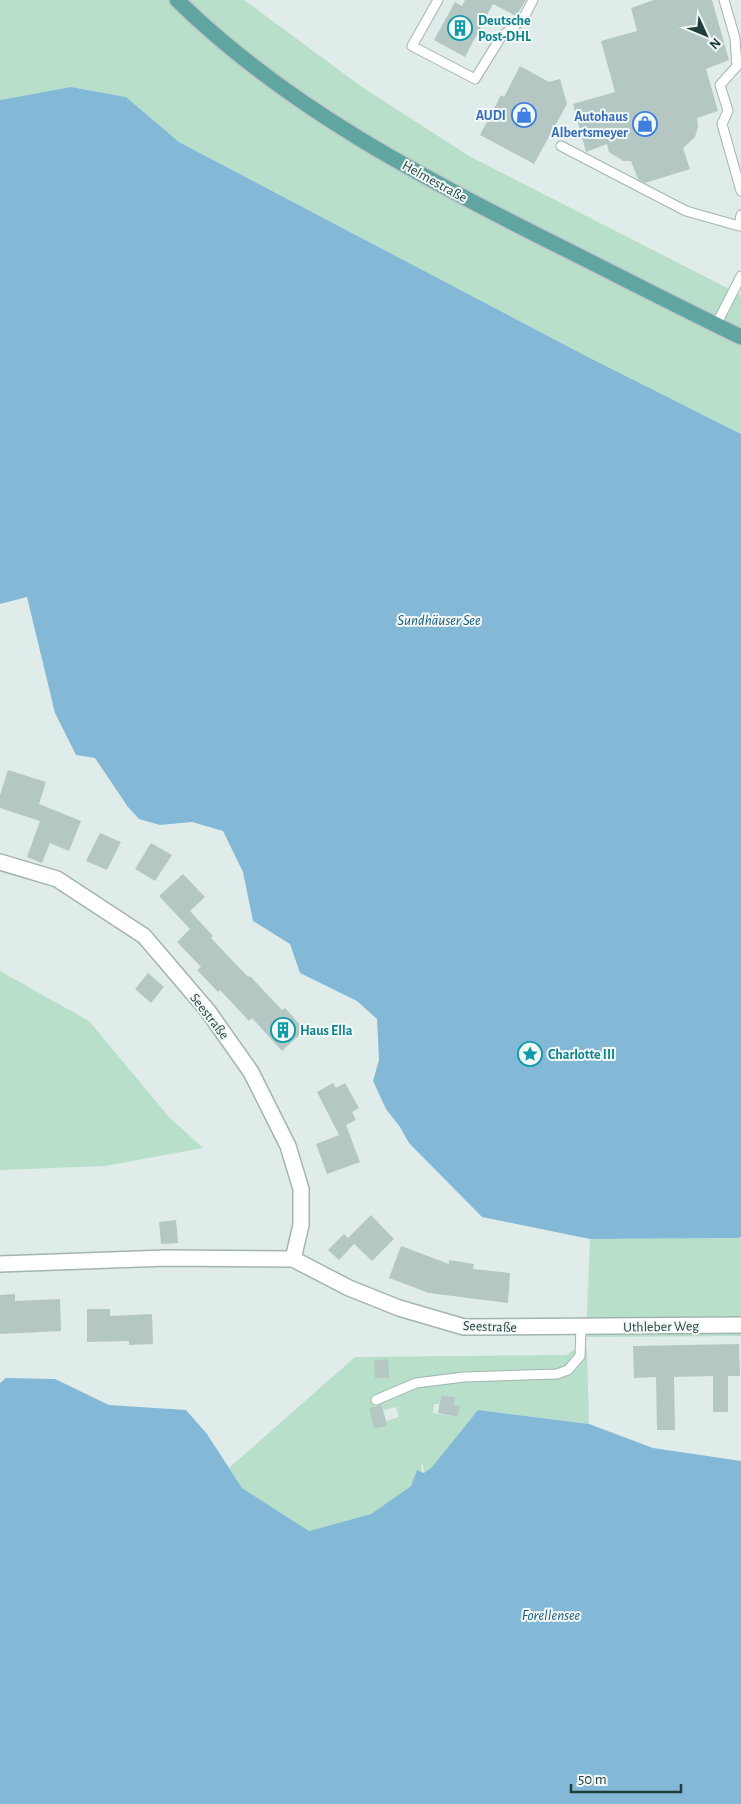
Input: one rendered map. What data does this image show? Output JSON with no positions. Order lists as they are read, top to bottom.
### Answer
{
  "streets": {
    "main road": ["Helmestraße"],
    "street": ["Seestraße", "Uthleber Weg"]
  },
  "crossings": [
    ["Seestraße", "Uthleber Weg"]
  ],
  "water": ["Sundhäuser See", "Forellensee"],
  "places": {
    "building": ["Deutsche Post-DHL", "Haus Ella"],
    "shop": ["AUDI", "Autohaus Albertsmeyer"],
    "place": ["Charlotte III"]
  },
  "scale_bar": "50 m",
  "north": "bottom right"
}
